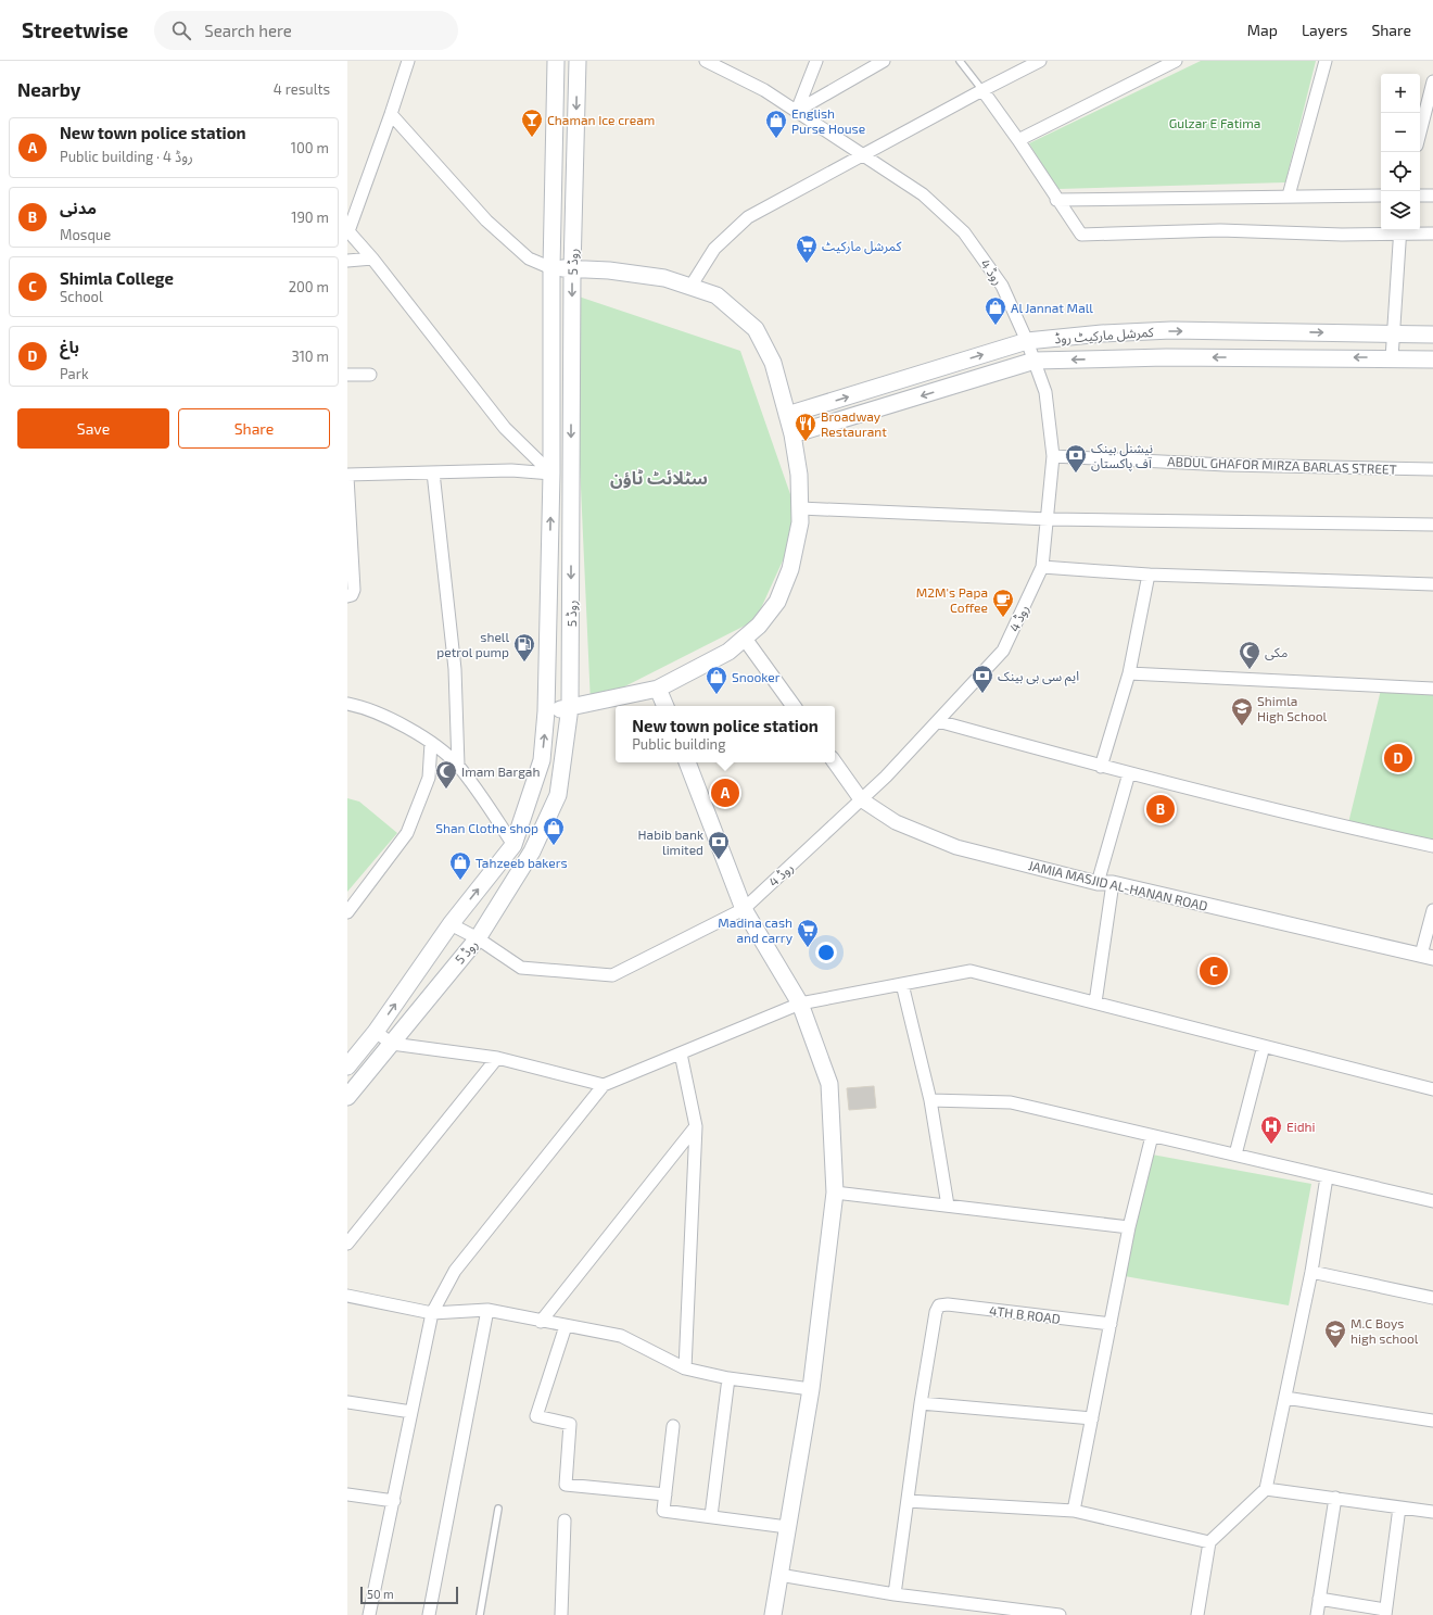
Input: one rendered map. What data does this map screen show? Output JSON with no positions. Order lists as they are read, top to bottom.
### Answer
{
  "streets": {
    "main road": ["روڈ 5", "کمرشل مارکیٹ روڈ"],
    "street": [
      "روڈ 4",
      "ABDUL GHAFOR MIRZA BARLAS STREET",
      "JAMIA MASJID AL-HANAN ROAD",
      "4TH B ROAD"
    ]
  },
  "crossings": [
    ["روڈ 5", "روڈ 4"],
    ["روڈ 4", "کمرشل مارکیٹ روڈ"],
    ["روڈ 4", "ABDUL GHAFOR MIRZA BARLAS STREET"],
    ["روڈ 4", "JAMIA MASJID AL-HANAN ROAD"]
  ],
  "districts": ["سٹلائٹ ٹاؤن"],
  "parks": ["Gulzar E Fatima"],
  "places": {
    "bar": ["Chaman Ice cream"],
    "shop": [
      "English Purse House",
      "Al Jannat Mall",
      "Snooker",
      "Shan Clothe shop",
      "Tahzeeb bakers"
    ],
    "supermarket": ["کمرشل مارکیٹ", "Madina cash and carry"],
    "restaurant": ["Broadway Restaurant"],
    "bank": ["نیشنل بینک آف پاکستان", "ایم سی بی بینک", "Habib bank limited"],
    "cafe": ["M2M's Papa Coffee"],
    "fuel station": ["shell petrol pump"],
    "mosque": ["مکی", "Imam Bargah"],
    "school or university": ["Shimla High School", "M.C Boys high school"],
    "hospital": ["Eidhi"]
  },
  "scale_bar": "50 m",
  "page": {
    "header": "Streetwise",
    "search": "Search here",
    "nav": ["Map", "Layers", "Share"],
    "heading": ["Nearby", "4 results"],
    "map_buttons": ["+", "−"],
    "list": [
      {
        "mark": "A",
        "name": "New town police station",
        "note": "Public building · روڈ 4",
        "value": "100 m"
      },
      {
        "mark": "B",
        "name": "مدنی",
        "note": "Mosque",
        "value": "190 m"
      },
      {
        "mark": "C",
        "name": "Shimla College",
        "note": "School",
        "value": "200 m"
      },
      {
        "mark": "D",
        "name": "باغ",
        "note": "Park",
        "value": "310 m"
      }
    ],
    "buttons": ["Save", "Share"],
    "popup": ["New town police station", "Public building"],
    "pins": [
      "D",
      "A",
      "B",
      "C"
    ],
    "scale": "50 m"
  }
}
